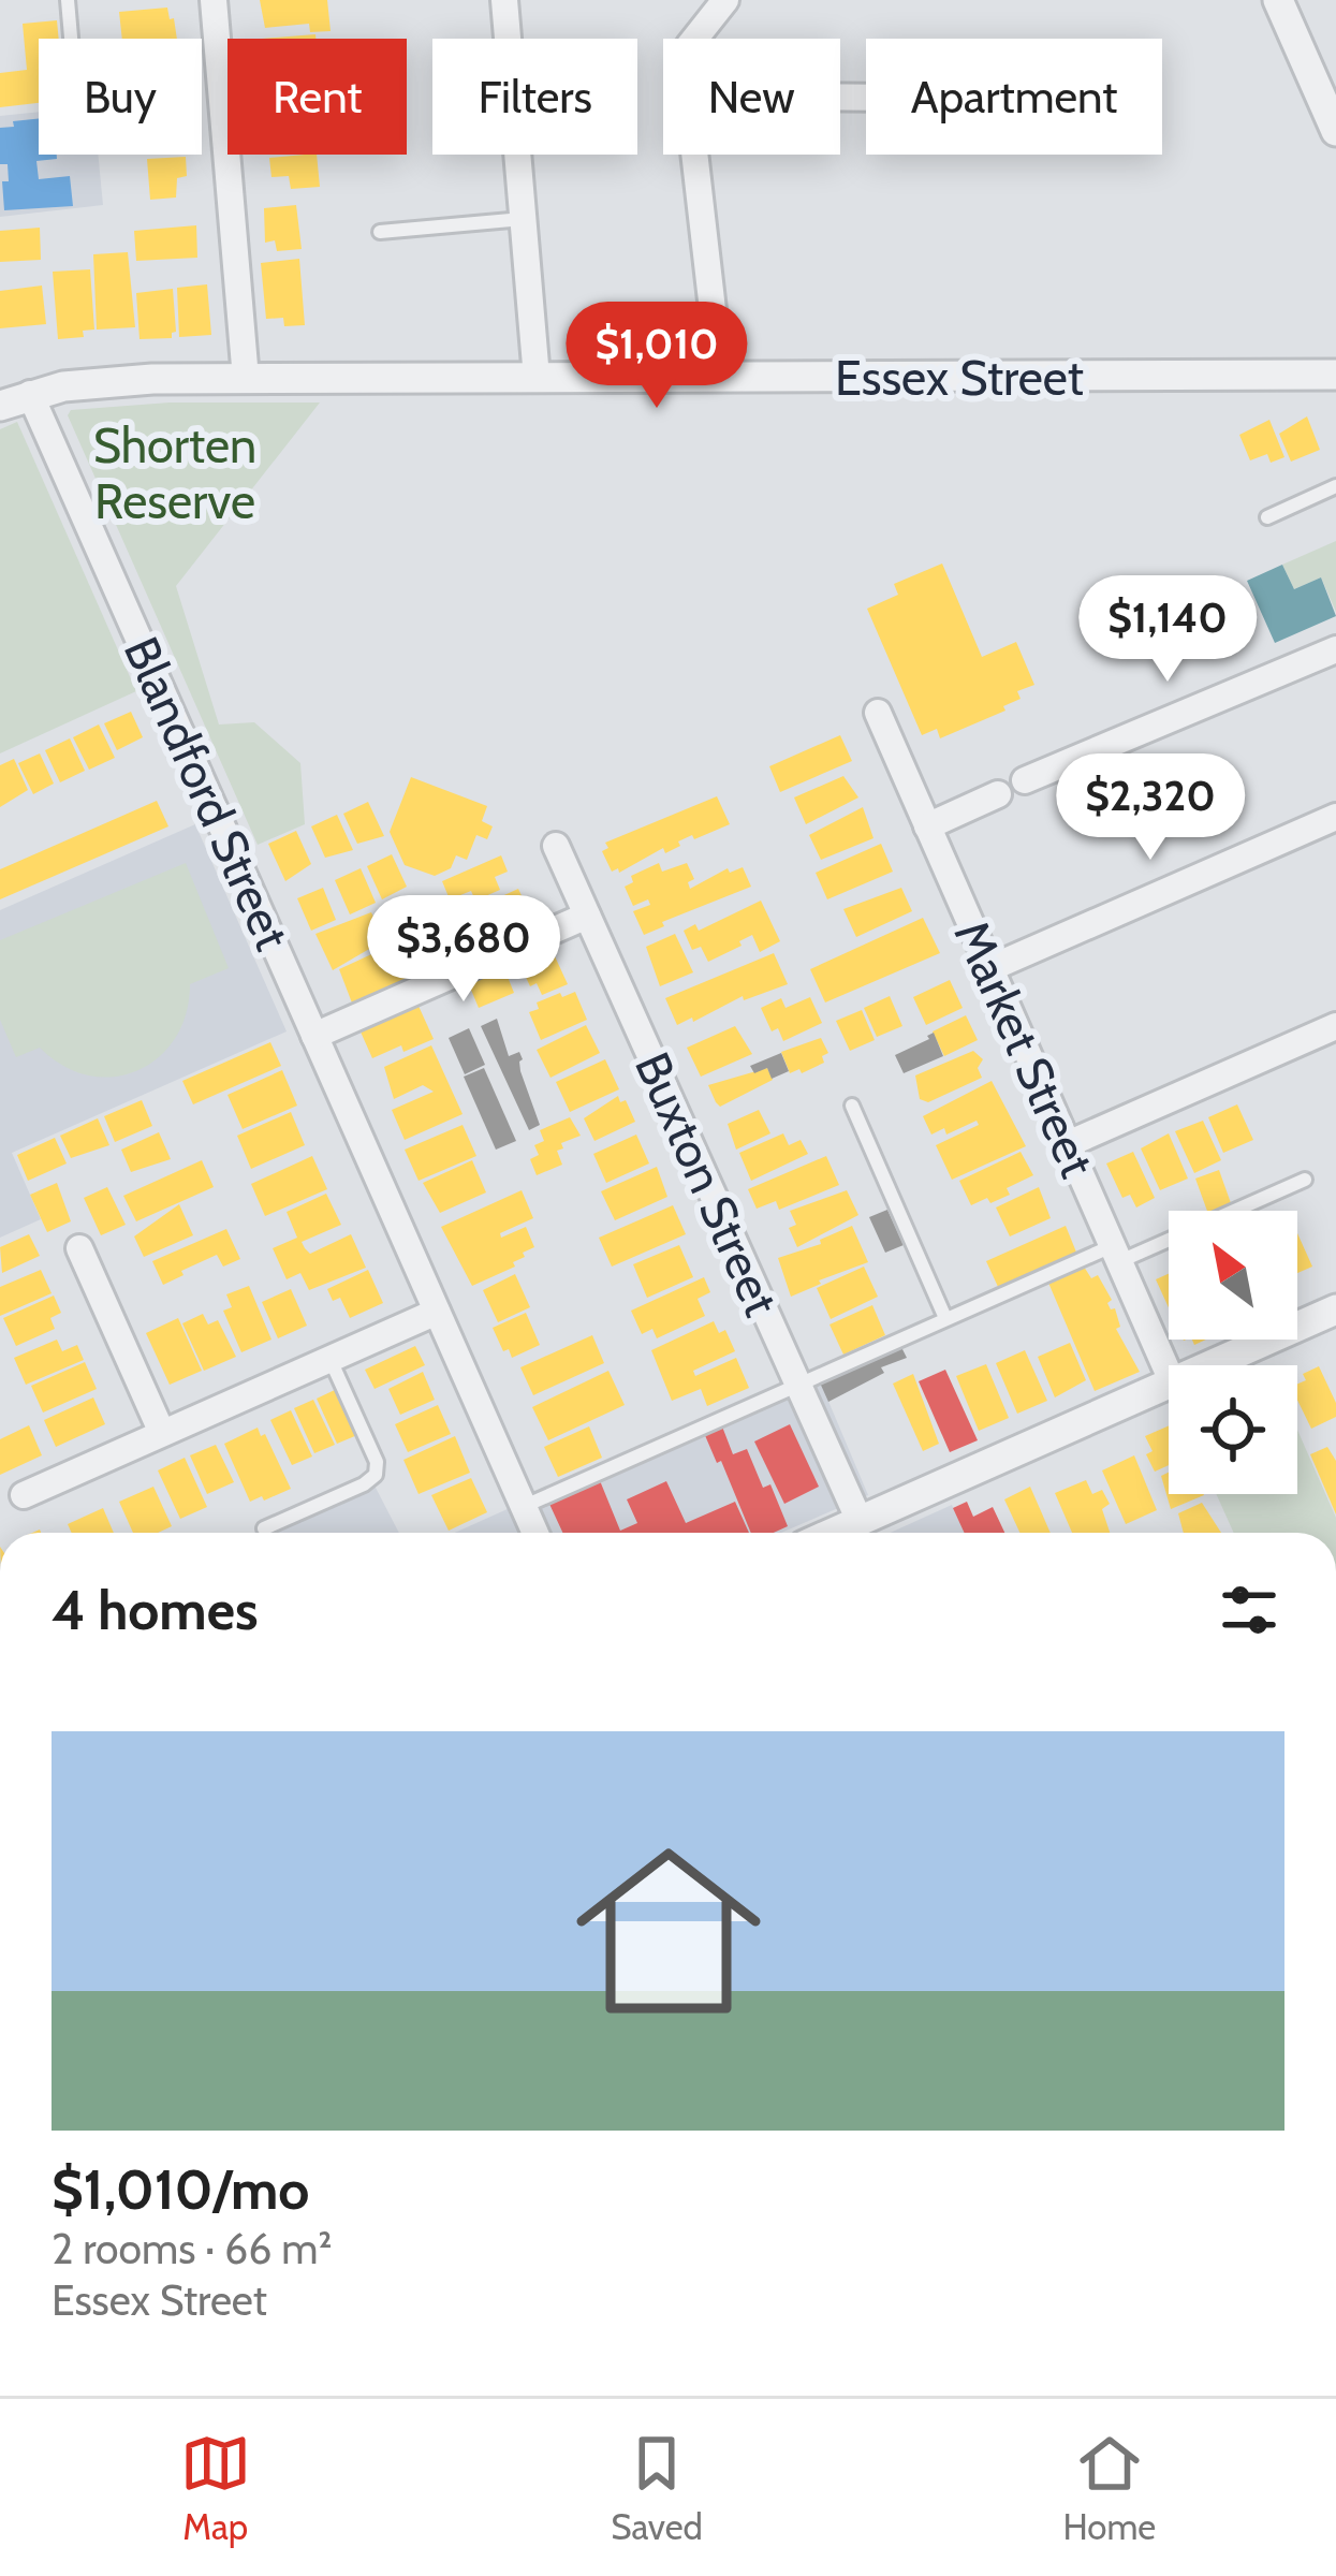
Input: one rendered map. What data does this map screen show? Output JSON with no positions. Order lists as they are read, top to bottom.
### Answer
{
  "streets": {
    "street": [
      "Essex Street",
      "Blandford Street",
      "Market Street",
      "Buxton Street"
    ]
  },
  "crossings": [
    ["Essex Street", "Blandford Street"]
  ],
  "parks": ["Shorten Reserve"],
  "north": "top left",
  "page": {
    "chip": [
      "Buy",
      "Rent",
      "Filters",
      "New",
      "Apartment"
    ],
    "price": [
      "$1,010",
      "$1,140",
      "$2,320",
      "$3,680"
    ],
    "heading": "4 homes",
    "list": [
      {
        "name": "$1,010/mo",
        "note": "2 rooms · 66 m² · Essex Street"
      }
    ],
    "tabs": ["Map", "Saved", "Home"]
  }
}
